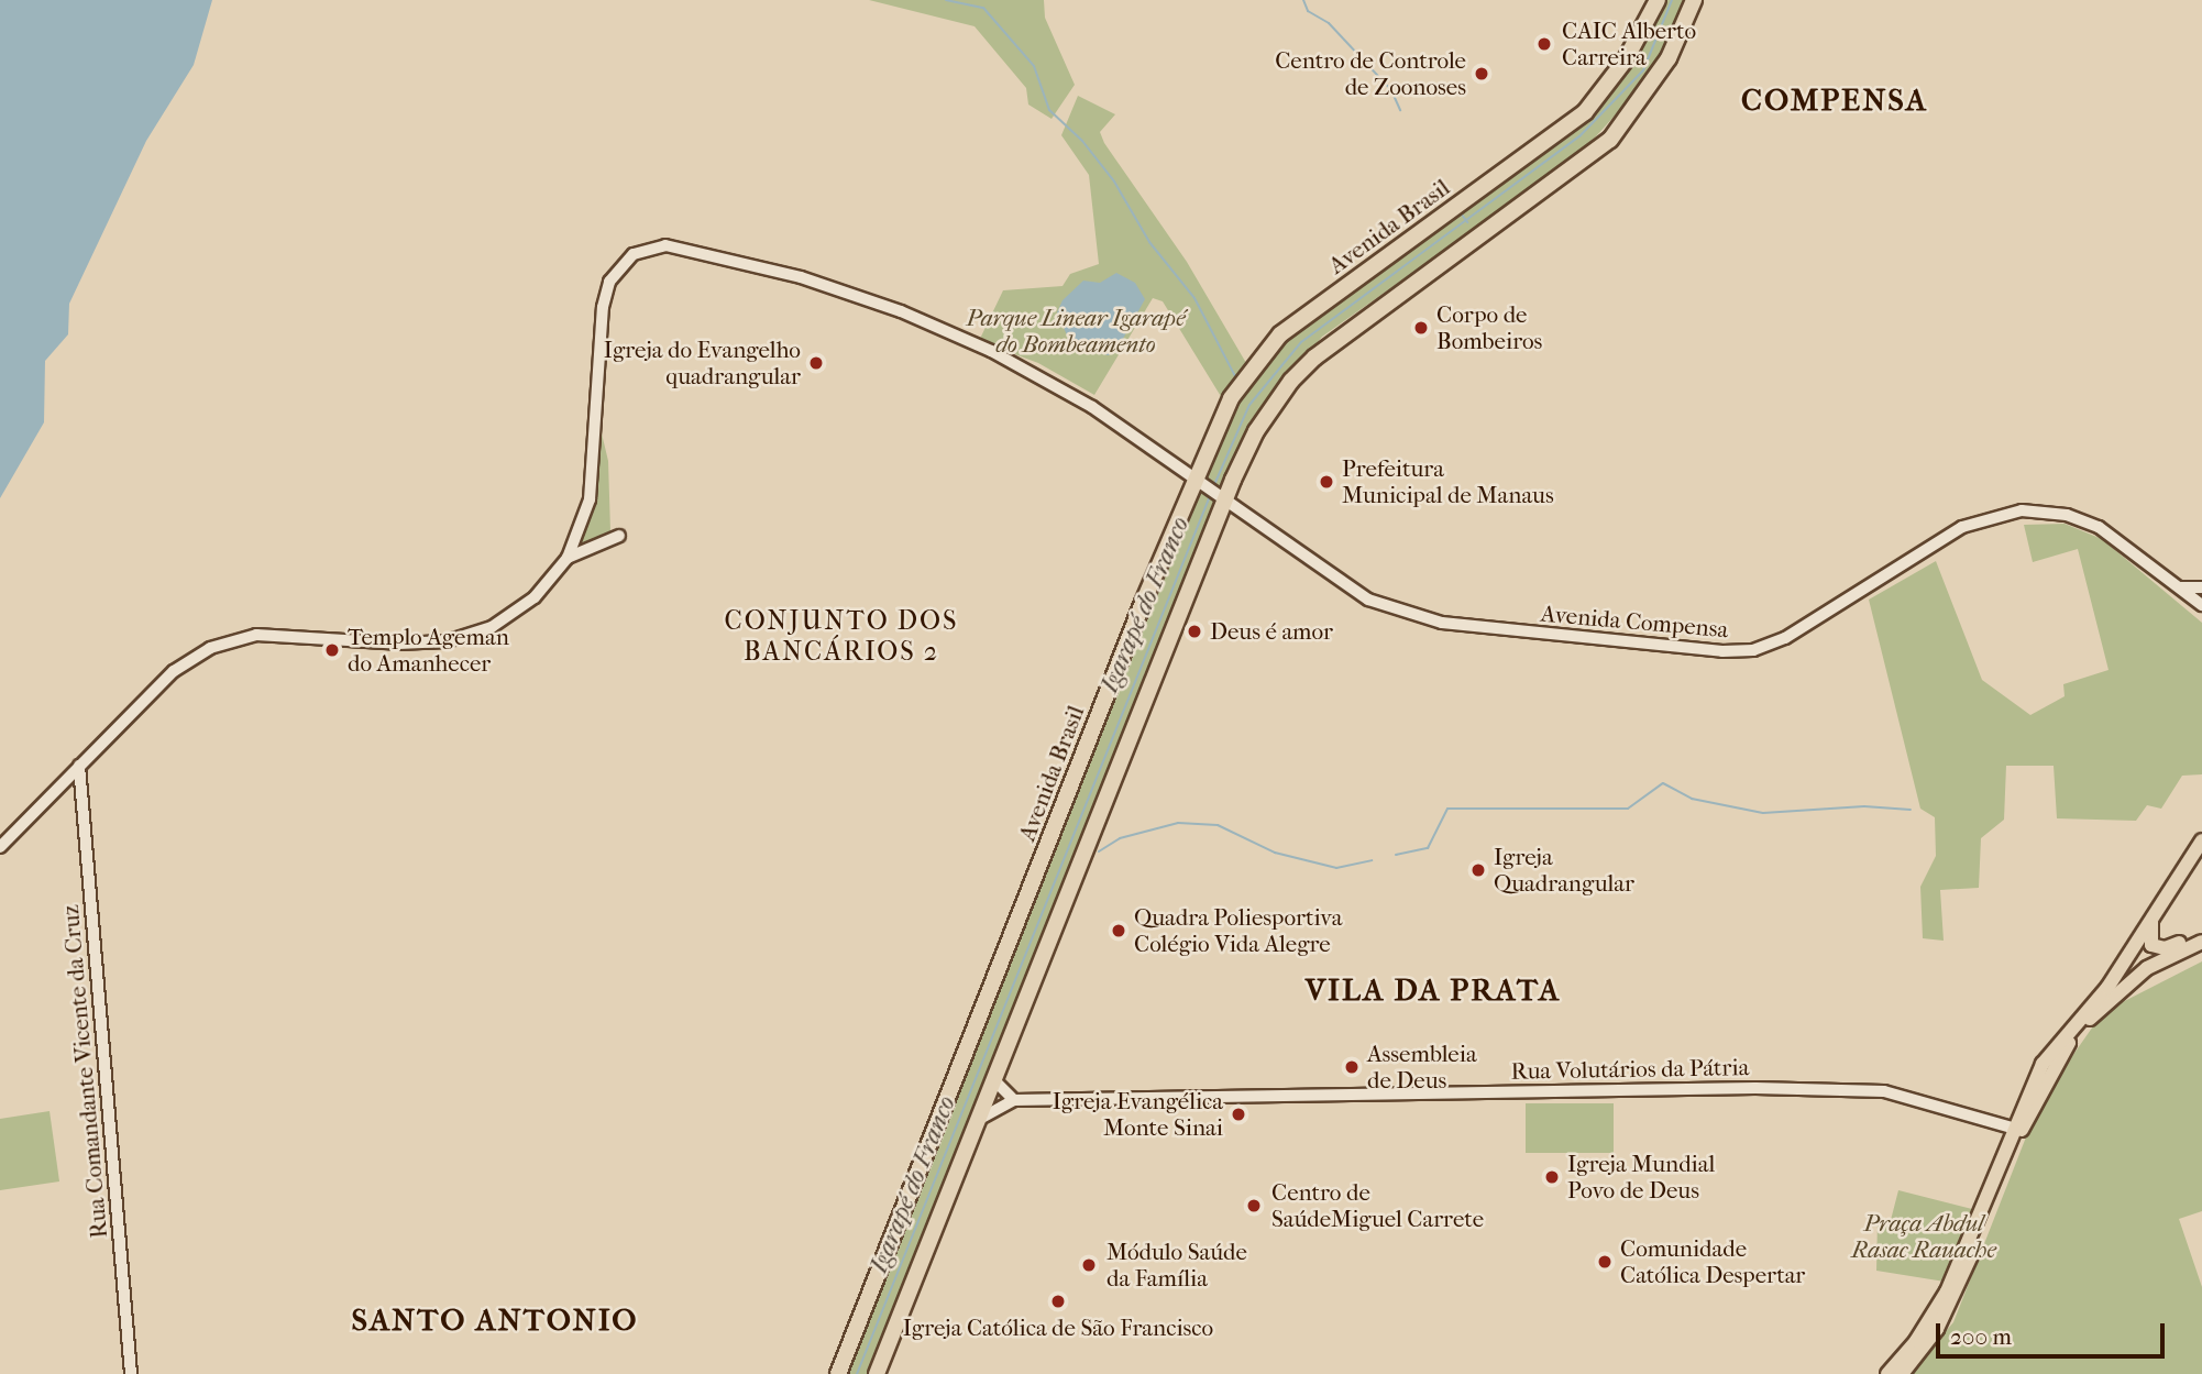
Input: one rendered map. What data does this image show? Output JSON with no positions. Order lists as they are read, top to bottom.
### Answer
{
  "streets": {
    "highway": ["Avenida Brasil"],
    "street": ["Avenida Compensa", "Rua Volutários da Pátria", "Rua Comandante Vicente da Cruz"]
  },
  "crossings": [
    ["Avenida Brasil", "Avenida Compensa"]
  ],
  "districts": [
    "COMPENSA",
    "CONJUNTO DOS BANCÁRIOS 2",
    "VILA DA PRATA",
    "SANTO ANTONIO"
  ],
  "water": ["Igarapé do Franco"],
  "parks": ["Parque Linear Igarapé do Bombeamento", "Praça Abdul Rasac Rauache"],
  "places": [
    "CAIC Alberto Carreira",
    "Centro de Controle de Zoonoses",
    "Corpo de Bombeiros",
    "Igreja do Evangelho quadrangular",
    "Prefeitura Municipal de Manaus",
    "Deus é amor",
    "Templo Ageman do Amanhecer",
    "Igreja Quadrangular",
    "Quadra Poliesportiva Colégio Vida Alegre",
    "Assembleia de Deus",
    "Igreja Evangélica Monte Sinai",
    "Igreja Mundial Povo de Deus",
    "Centro de SaúdeMiguel Carrete",
    "Comunidade Católica Despertar",
    "Módulo Saúde da Família",
    "Igreja Católica de São Francisco"
  ],
  "scale_bar": "200 m"
}
